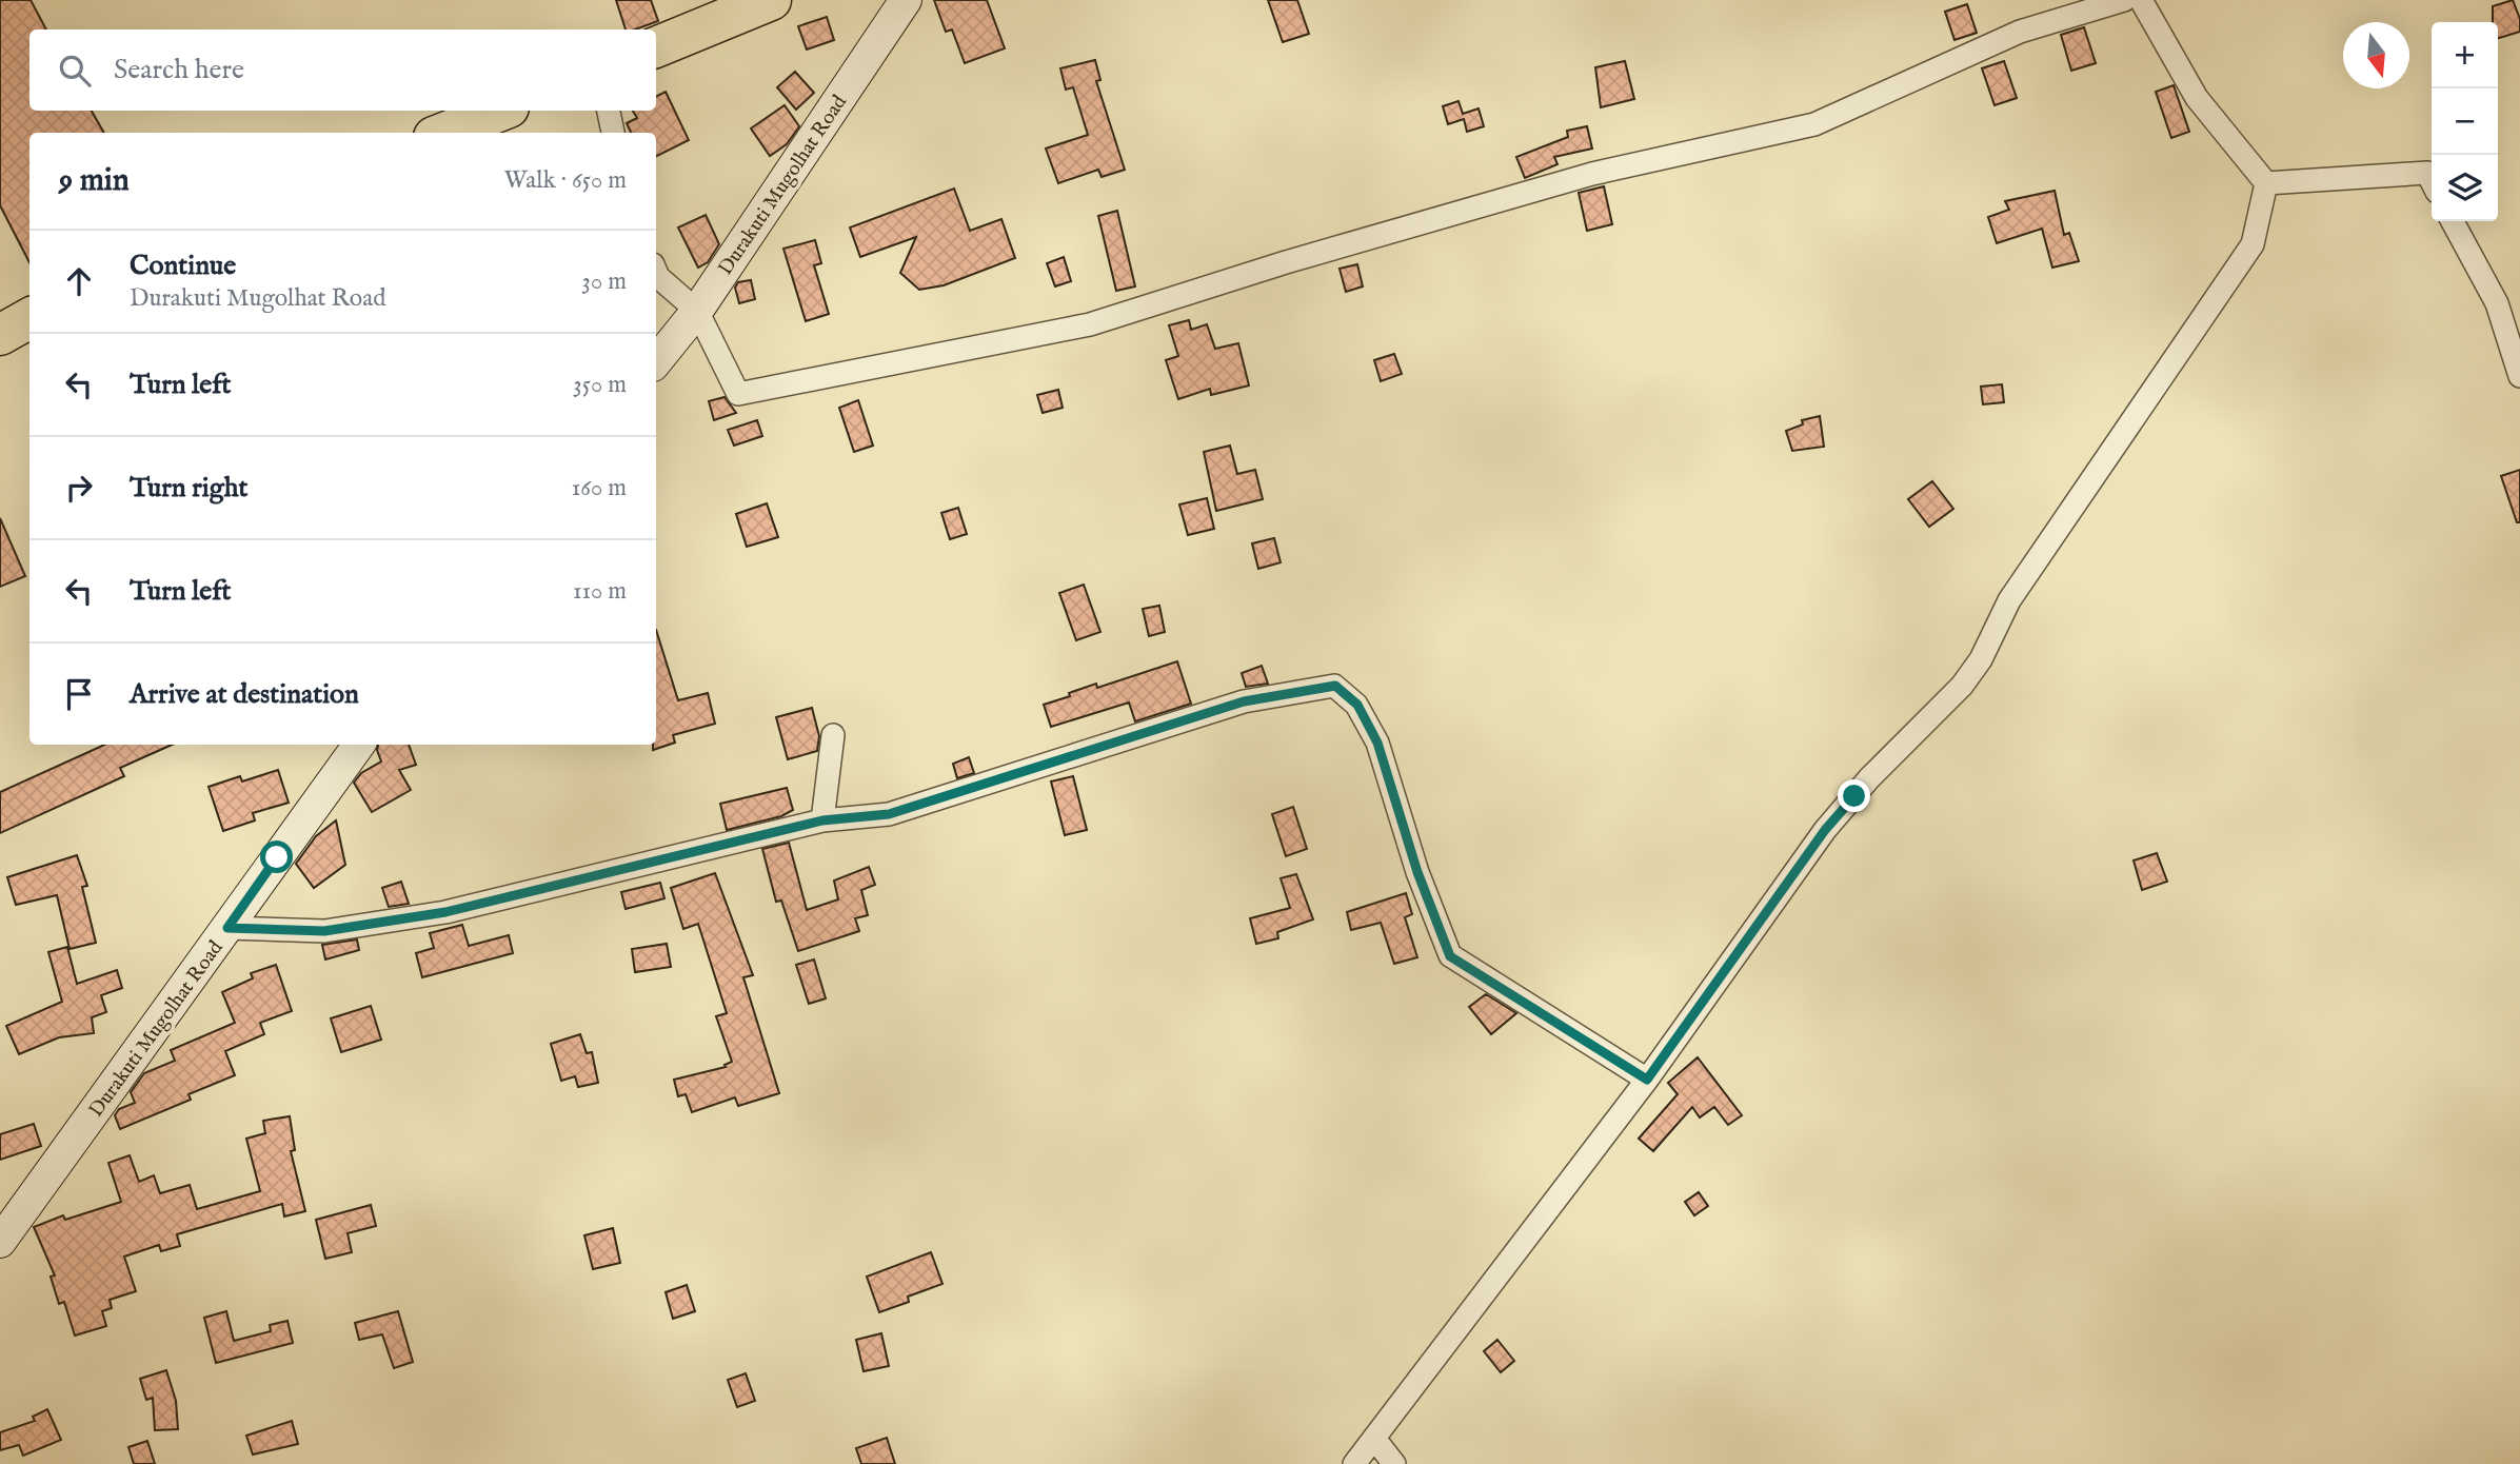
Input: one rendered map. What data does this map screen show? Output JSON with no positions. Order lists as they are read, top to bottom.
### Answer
{
  "streets": {
    "main road": ["Durakuti Mugolhat Road"]
  },
  "north": "bottom",
  "page": {
    "map_buttons": ["+", "−"],
    "search": "Search here",
    "heading": ["9 min", "Walk · 650 m"],
    "list": [
      ["Continue", "Durakuti Mugolhat Road", "30 m"],
      ["Turn left", "350 m"],
      ["Turn right", "160 m"],
      ["Turn left", "110 m"],
      "Arrive at destination"
    ]
  }
}
